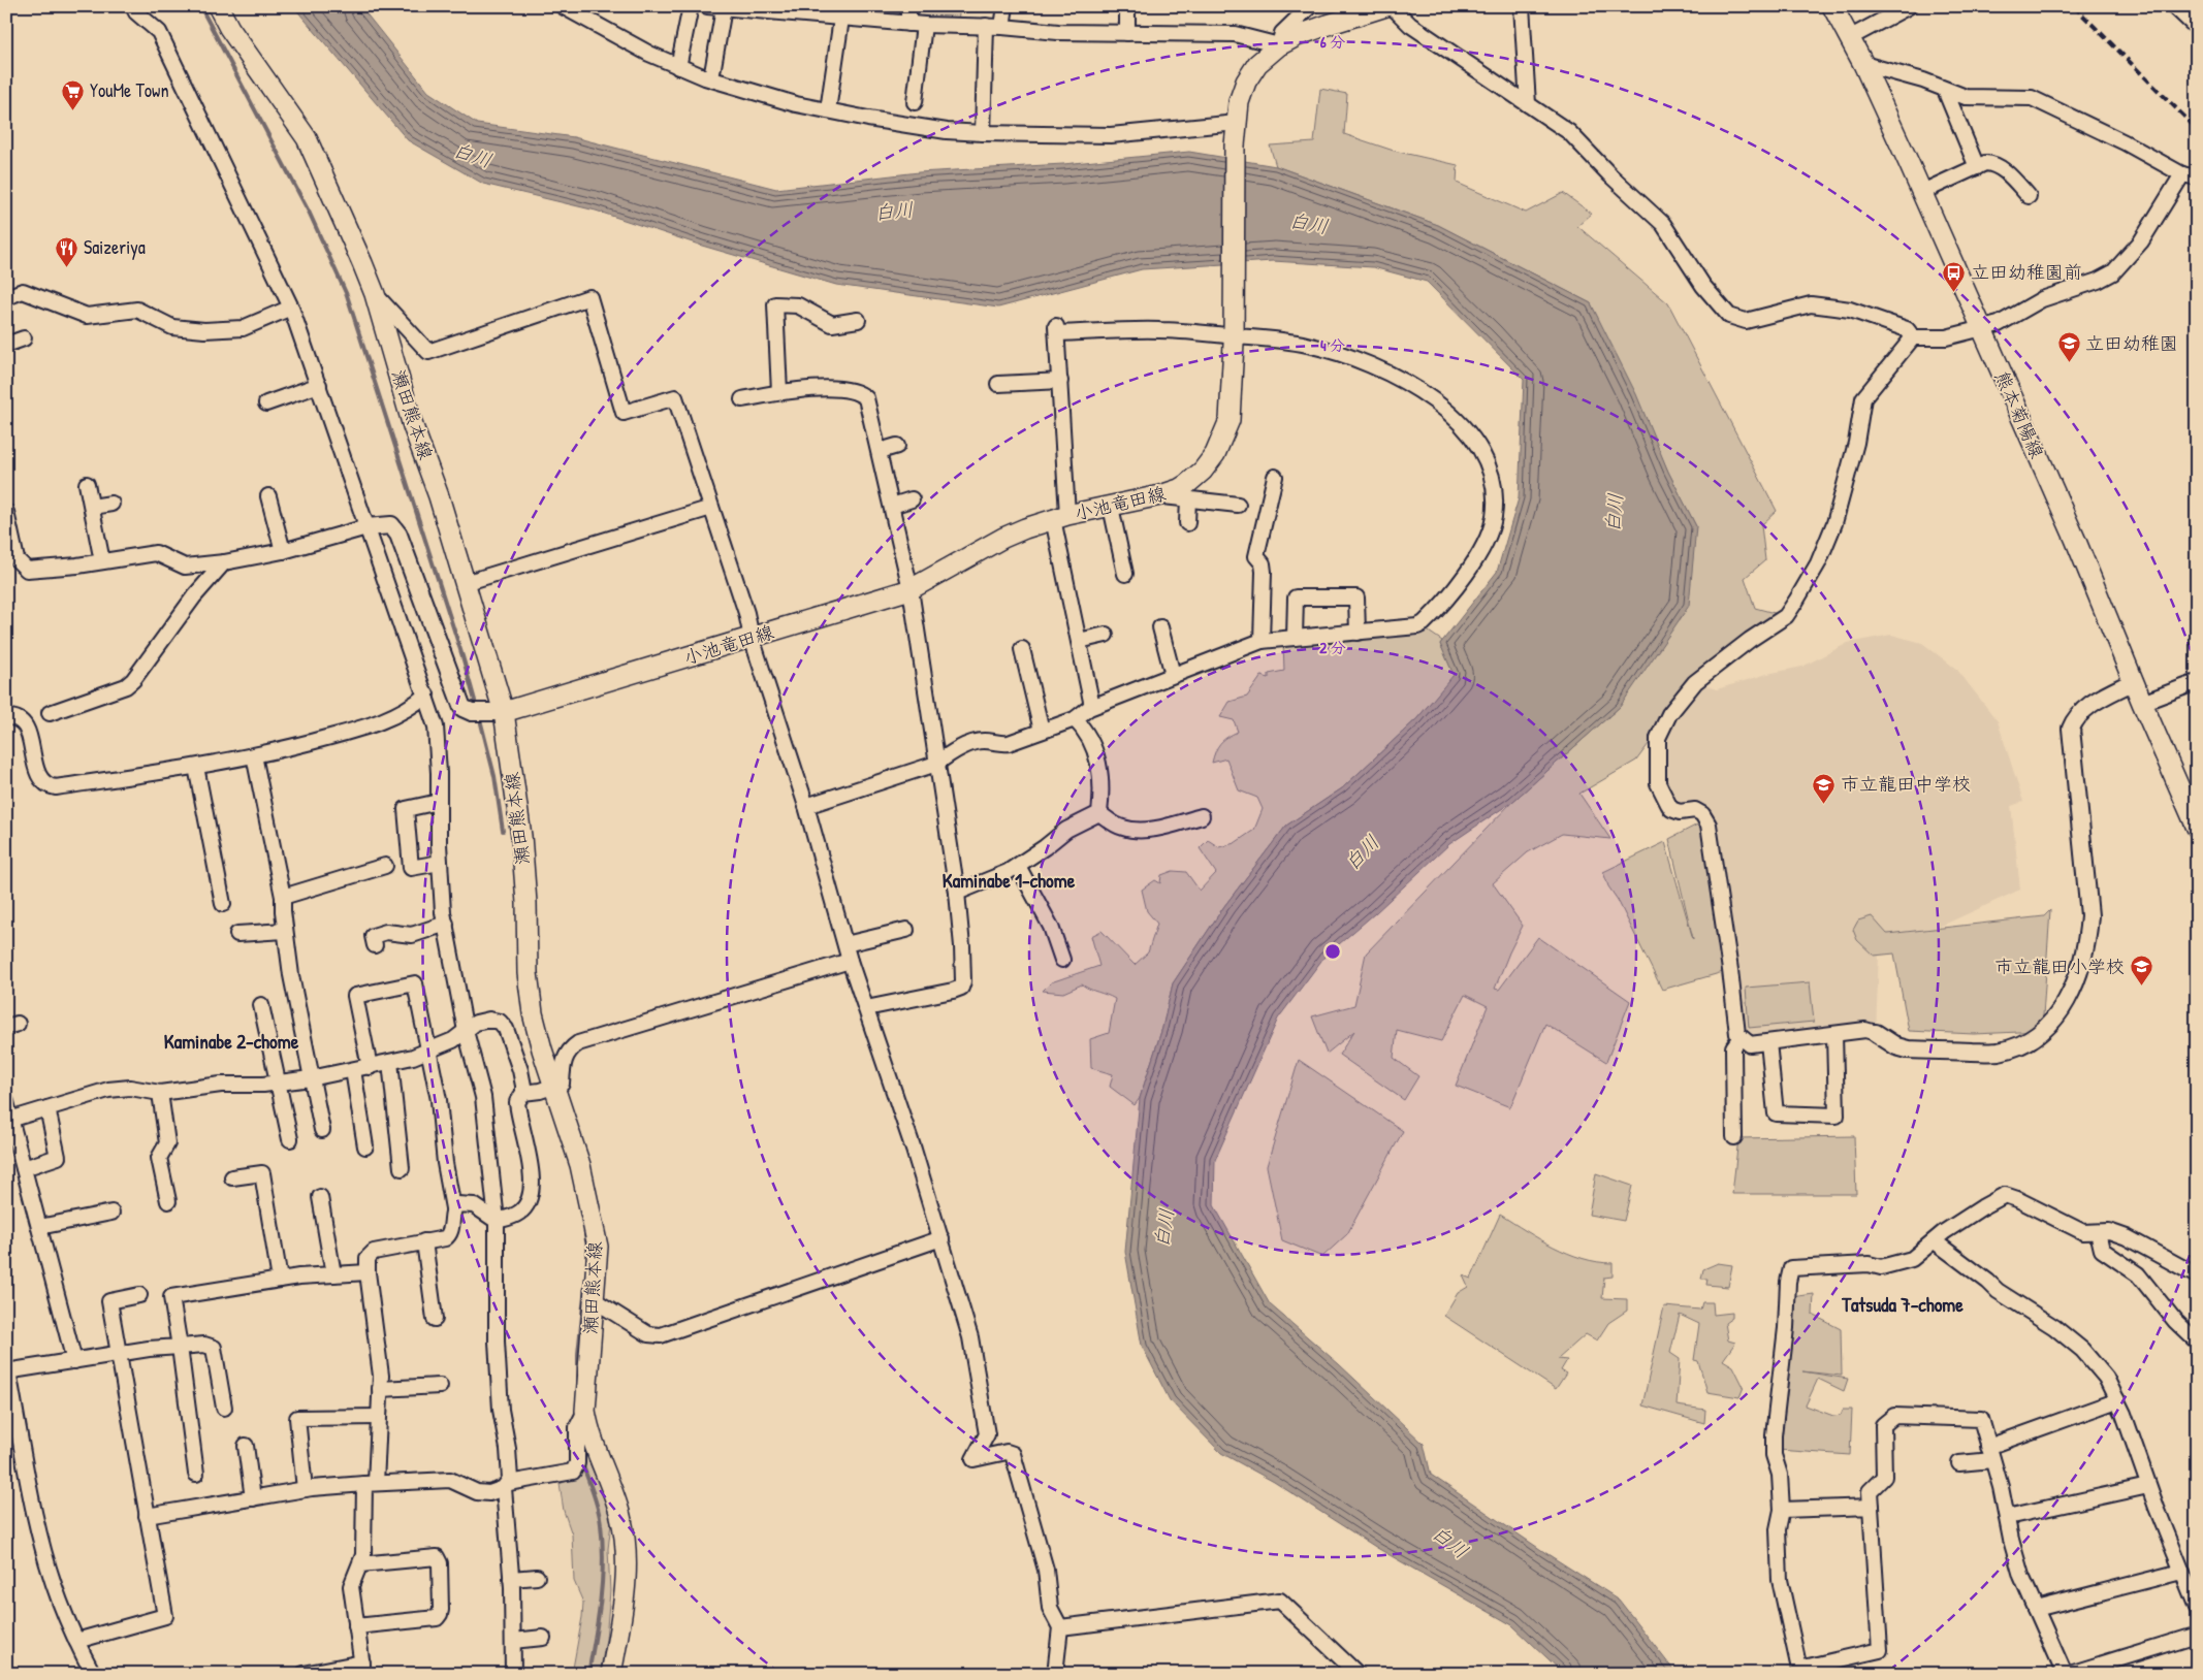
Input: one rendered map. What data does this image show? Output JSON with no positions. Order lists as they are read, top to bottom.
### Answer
{
  "streets": {
    "main road": ["瀬田熊本線", "熊本菊陽線", "小池竜田線"]
  },
  "crossings": [
    ["瀬田熊本線", "小池竜田線"]
  ],
  "districts": ["Kaminabe 1-chome", "Kaminabe 2-chome", "Tatsuda 7-chome"],
  "water": ["白川"],
  "places": {
    "supermarket": ["YouMe Town"],
    "restaurant": ["Saizeriya"],
    "bus stop": ["立田幼稚園前"],
    "school or university": ["立田幼稚園", "市立龍田中学校", "市立龍田小学校"]
  },
  "rings": ["6 分", "4 分", "2 分"]
}
